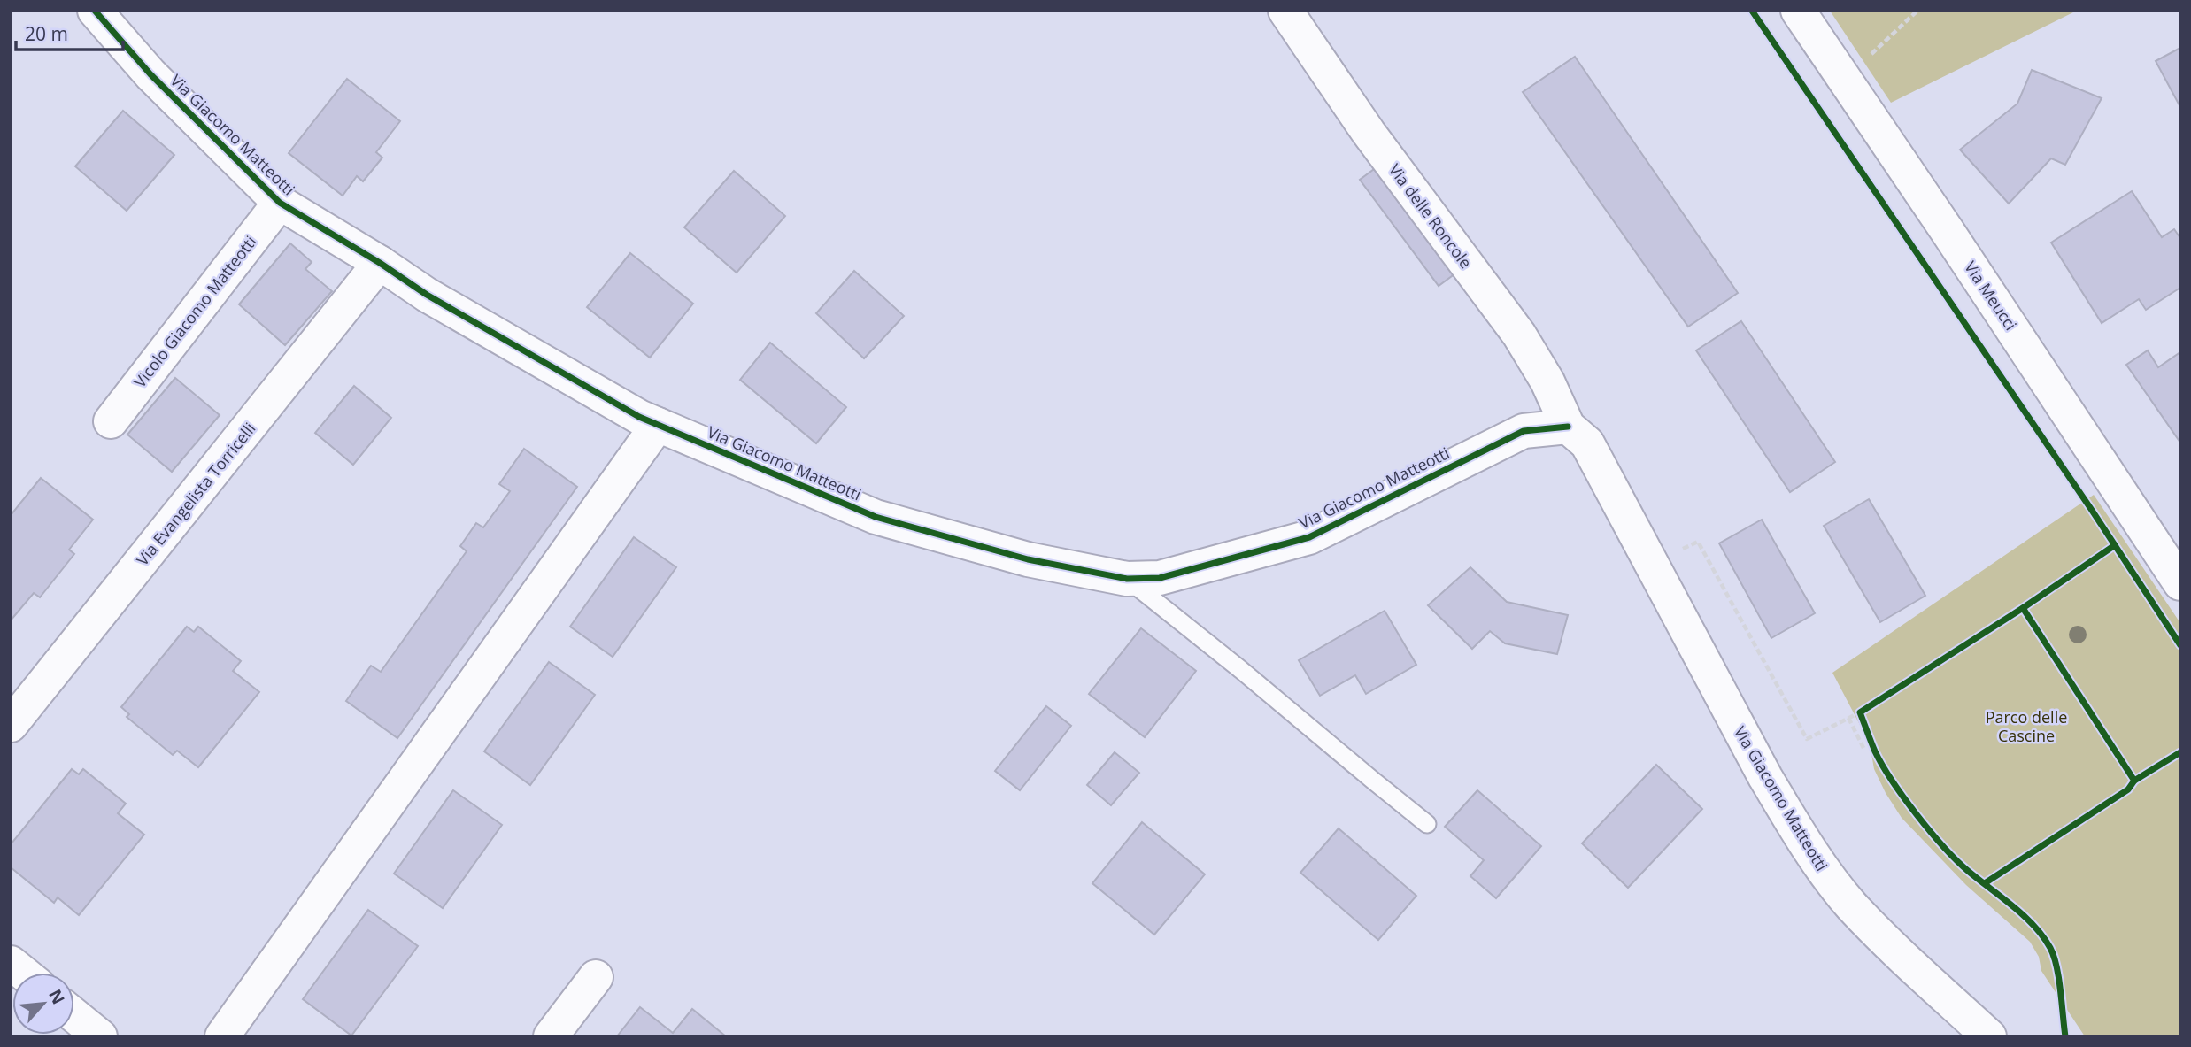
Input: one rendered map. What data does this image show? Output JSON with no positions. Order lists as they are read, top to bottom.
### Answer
{
  "streets": {
    "street": [
      "Via Giacomo Matteotti",
      "Via delle Roncole",
      "Via Meucci",
      "Vicolo Giacomo Matteotti",
      "Via Evangelista Torricelli"
    ]
  },
  "crossings": [
    ["Via Giacomo Matteotti", "Via delle Roncole"],
    ["Via Giacomo Matteotti", "Vicolo Giacomo Matteotti"],
    ["Via Giacomo Matteotti", "Via Evangelista Torricelli"]
  ],
  "parks": ["Parco delle Cascine"],
  "scale_bar": "20 m",
  "north": "top right"
}
